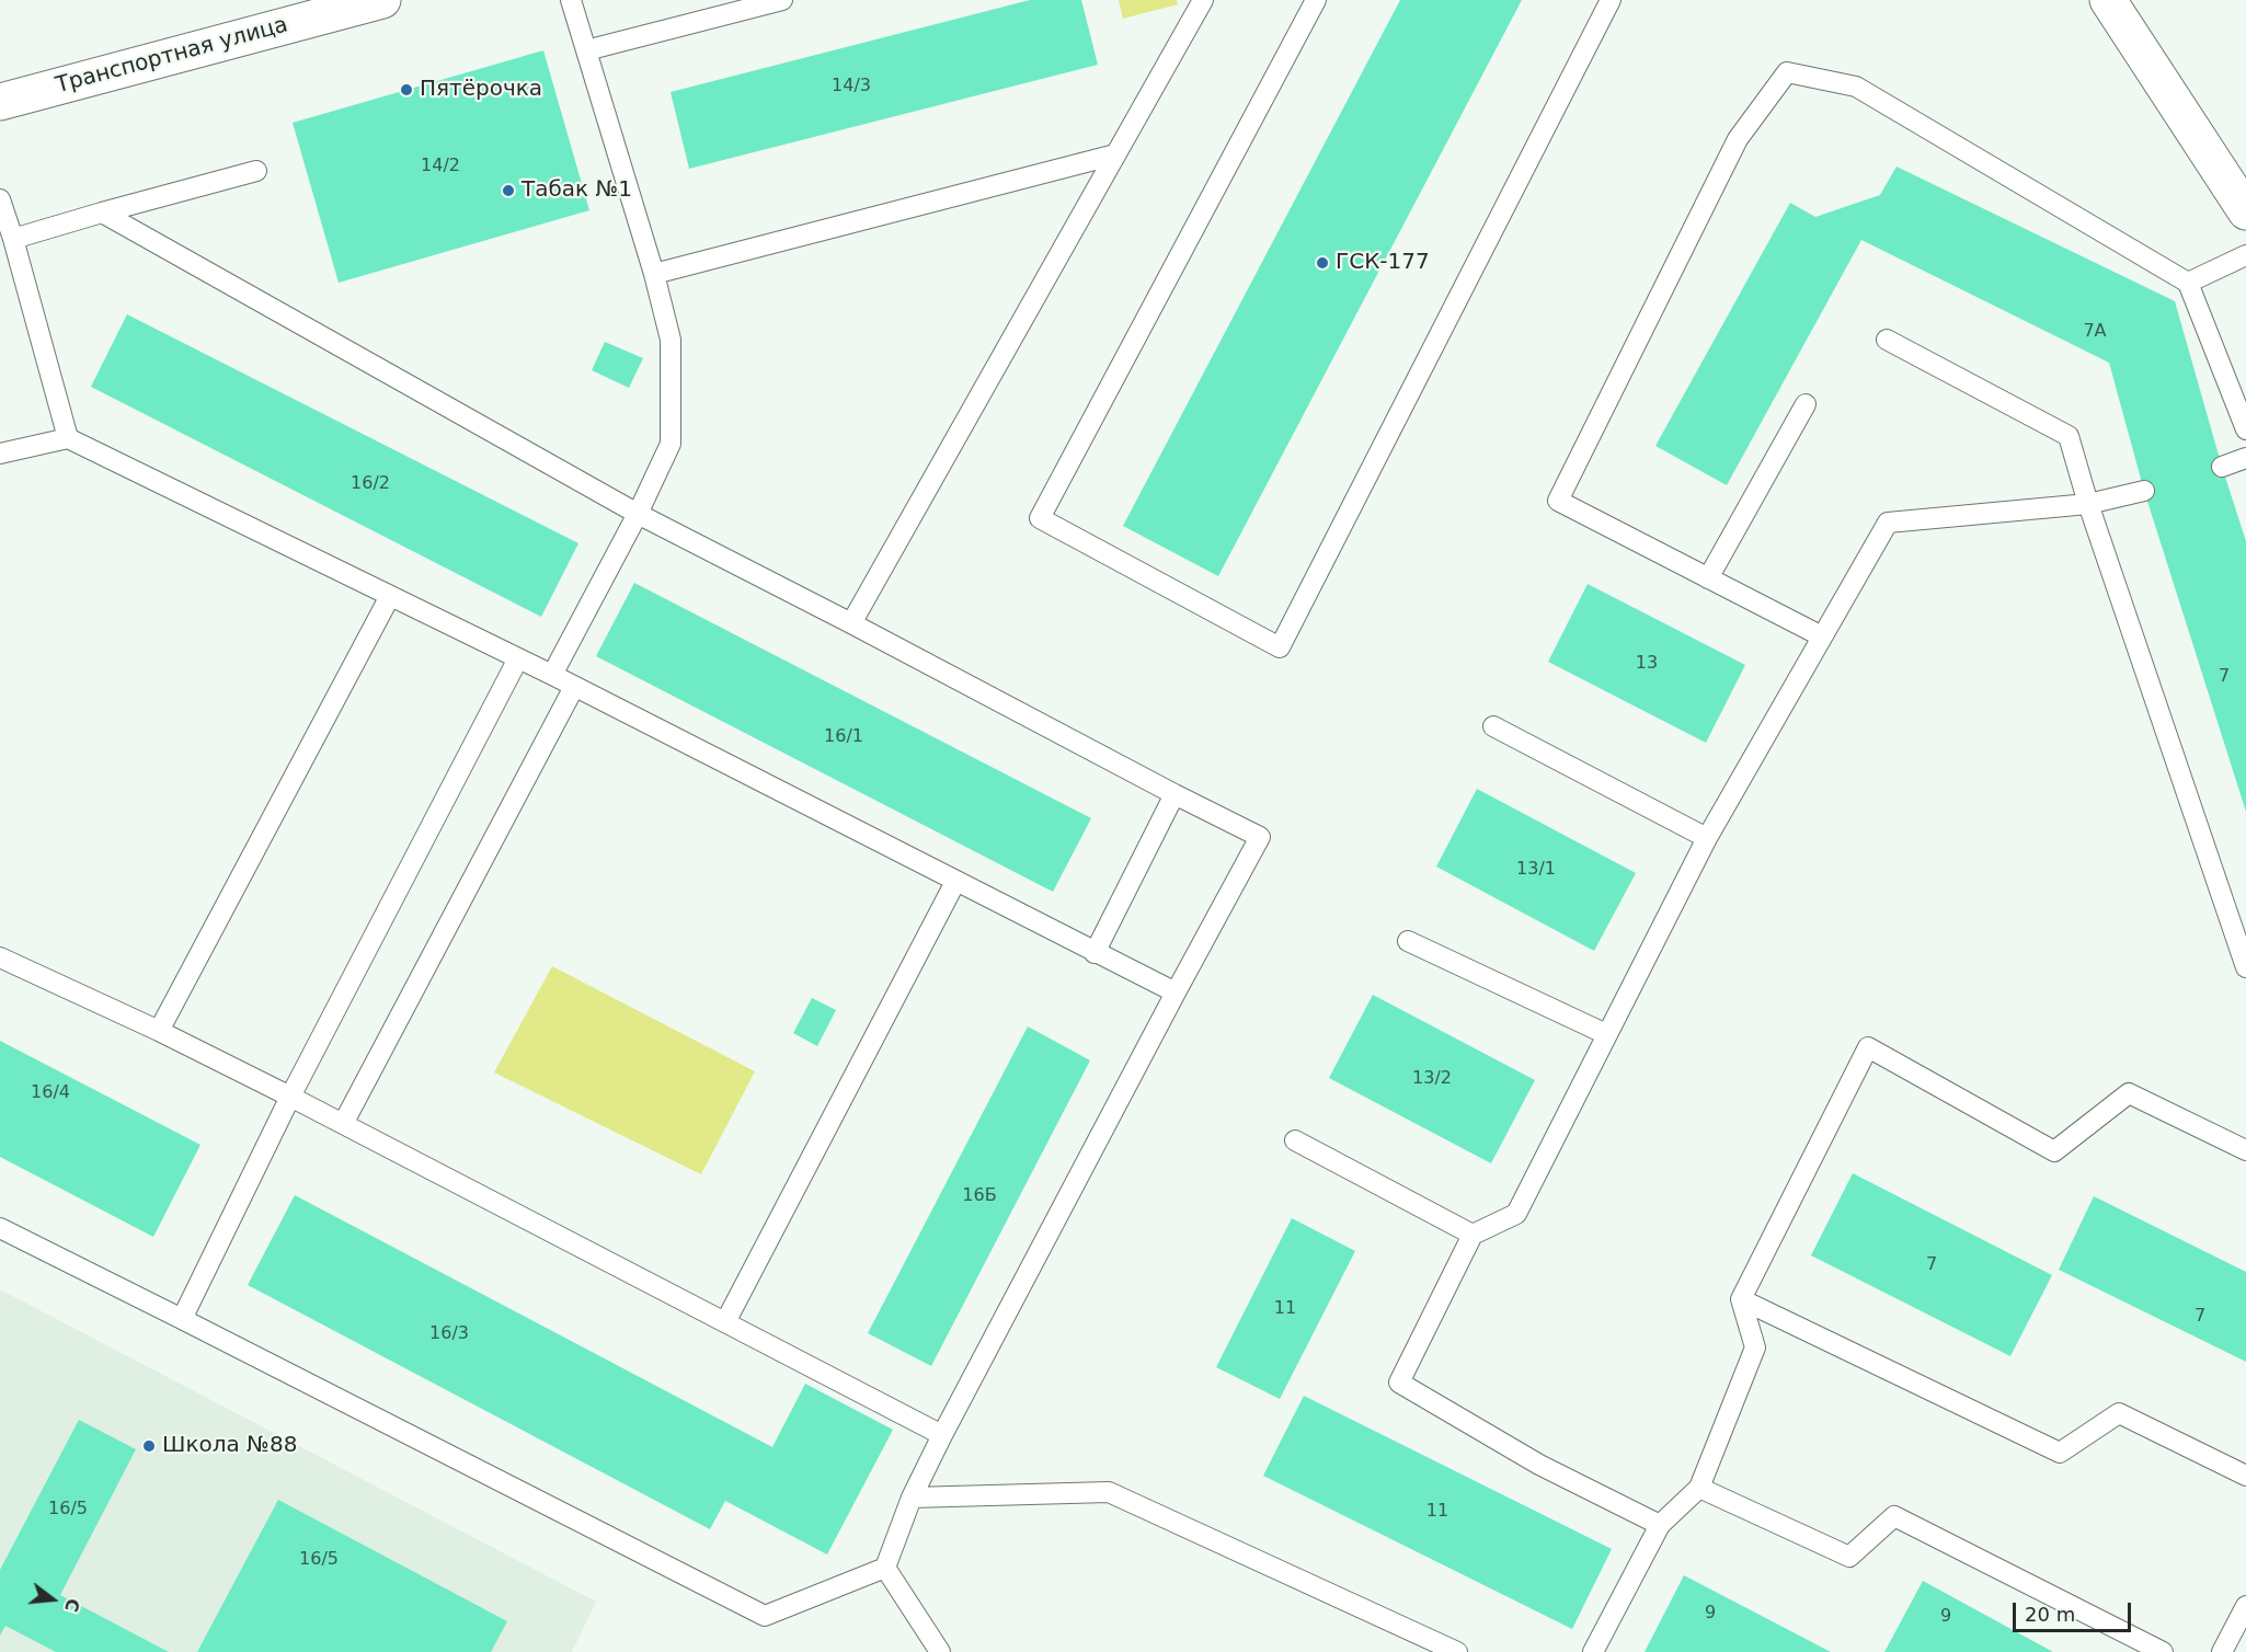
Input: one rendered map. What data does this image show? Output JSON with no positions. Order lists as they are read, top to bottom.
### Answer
{
  "streets": {
    "street": ["Транспортная улица"]
  },
  "places": [
    "Пятёрочка",
    "Табак №1",
    "ГСК-177",
    "Школа №88"
  ],
  "house_numbers": [
    "14/3",
    "14/2",
    "7А",
    "16/2",
    "13",
    "7",
    "16/1",
    "13/1",
    "13/2",
    "16/4",
    "16Б",
    "7",
    "11",
    "7",
    "16/3",
    "16/5",
    "11",
    "16/5",
    "9",
    "9"
  ],
  "scale_bar": "20 m",
  "north": "right"
}
